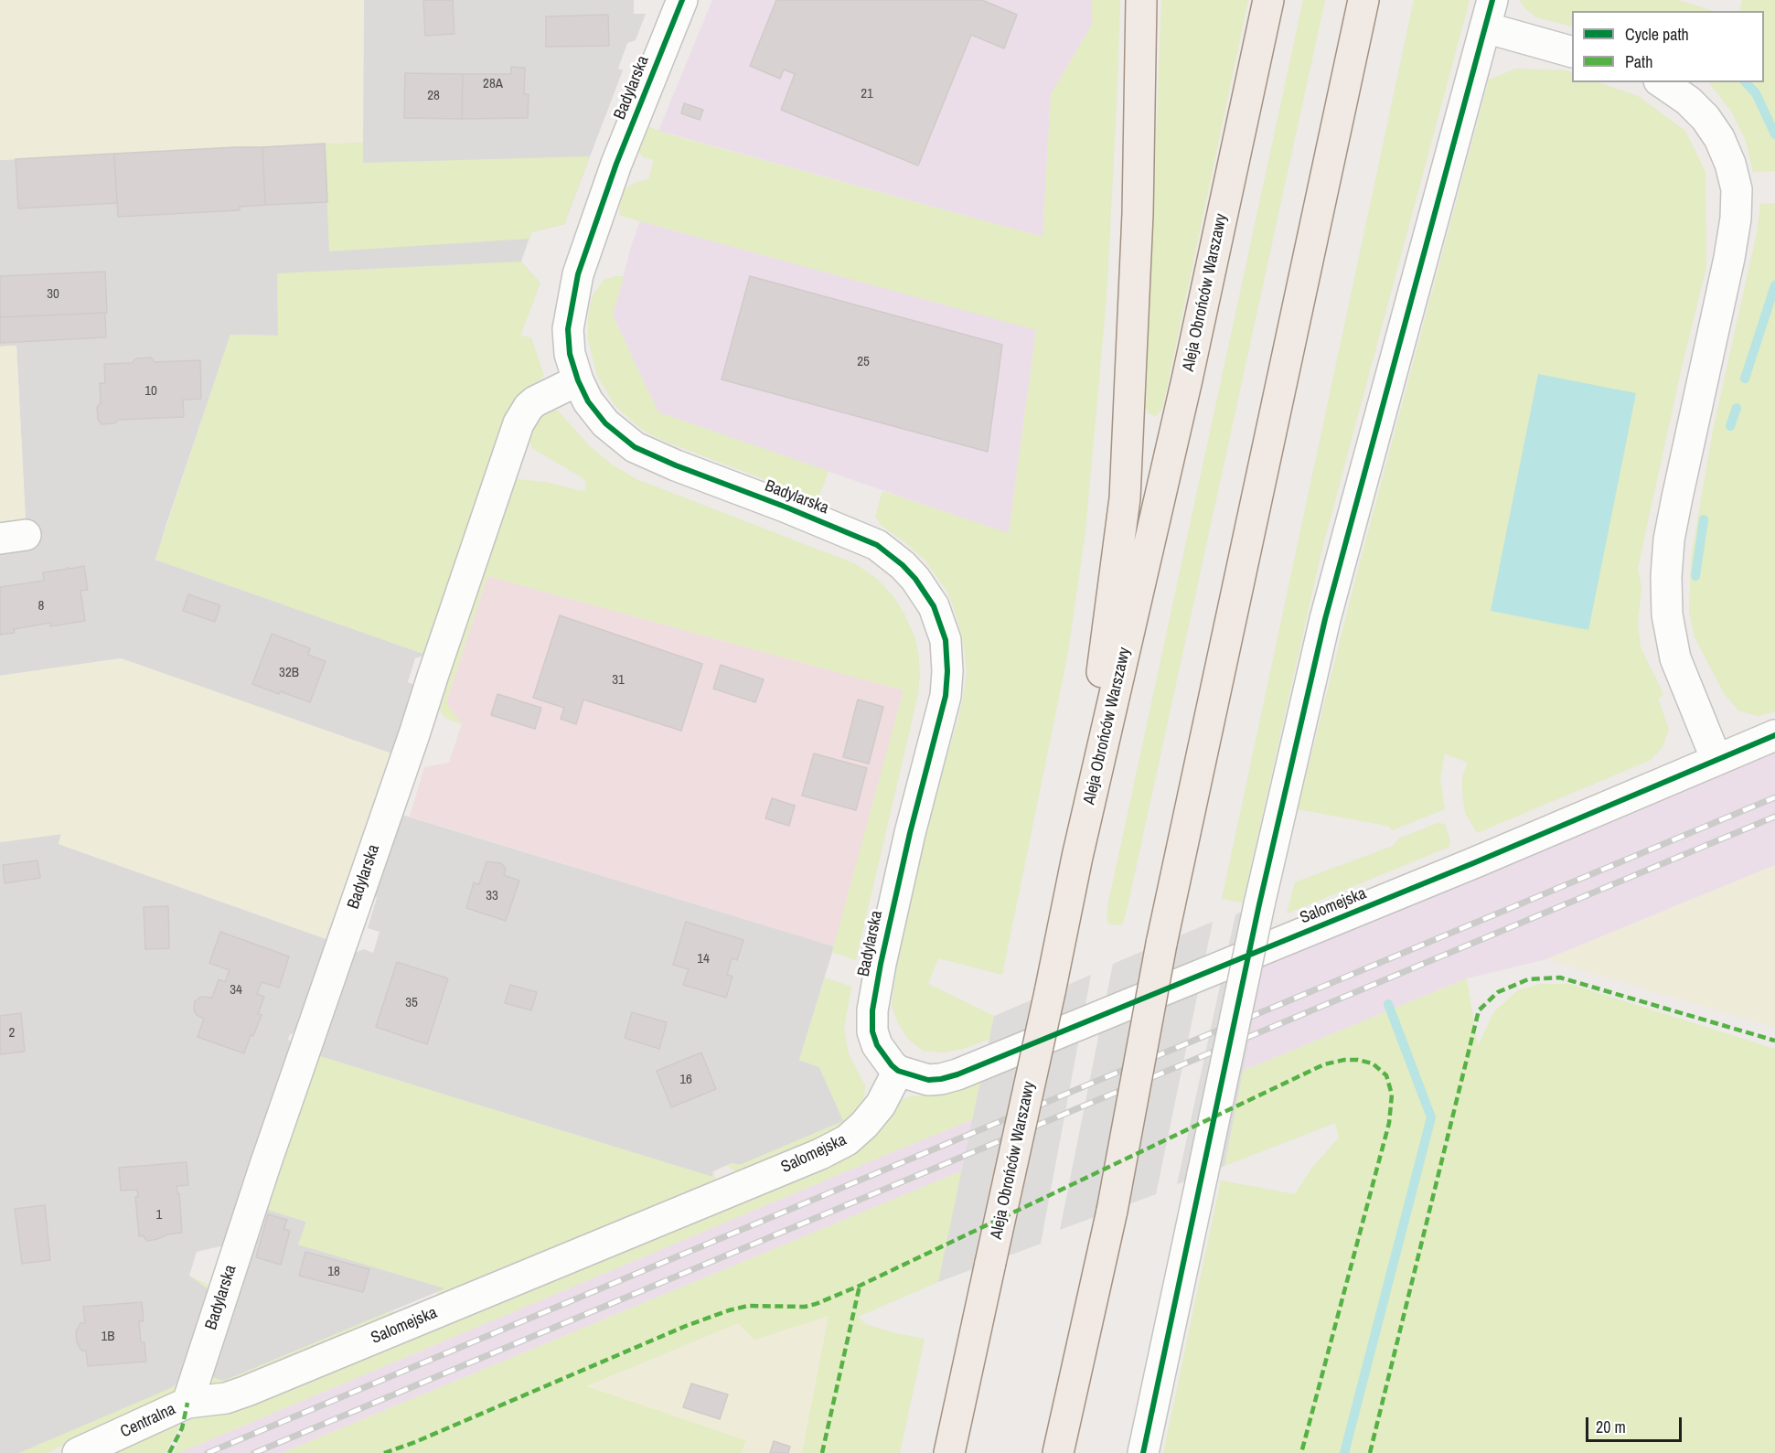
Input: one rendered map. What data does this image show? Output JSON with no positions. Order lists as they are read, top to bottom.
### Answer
{
  "streets": {
    "main road": ["Aleja Obrońców Warszawy"],
    "street": ["Badylarska", "Salomejska", "Centralna"]
  },
  "crossings": [
    ["Badylarska", "Salomejska"],
    ["Badylarska", "Centralna"],
    ["Salomejska", "Centralna"]
  ],
  "house_numbers": [
    "28A",
    "21",
    "28",
    "30",
    "25",
    "10",
    "8",
    "32B",
    "31",
    "33",
    "14",
    "34",
    "35",
    "2",
    "16",
    "1",
    "18",
    "1B"
  ],
  "legend": ["Cycle path", "Path"],
  "scale_bar": "20 m"
}
